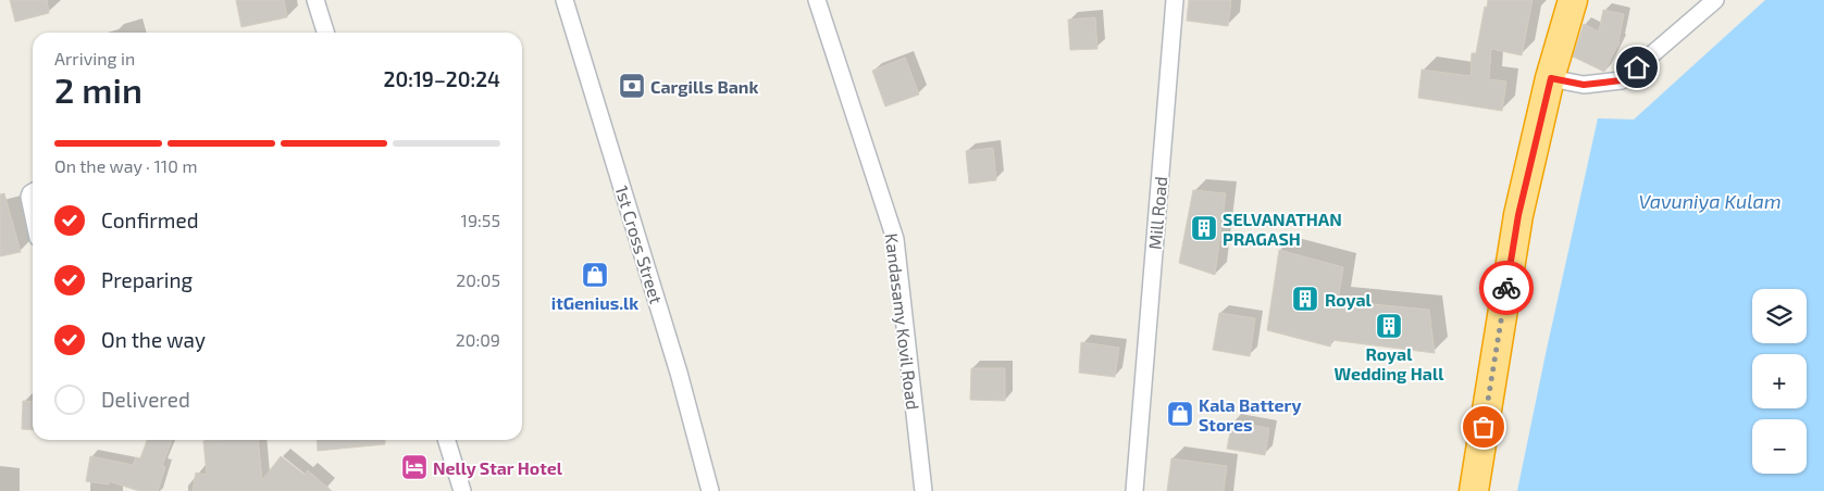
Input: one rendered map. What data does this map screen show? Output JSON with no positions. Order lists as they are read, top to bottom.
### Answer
{
  "streets": {
    "street": ["Mill Road", "1st Cross Street", "Kandasamy Kovil Road"]
  },
  "water": ["Vavuniya Kulam"],
  "places": {
    "bank": ["Cargills Bank"],
    "building": ["SELVANATHAN PRAGASH", "Royal", "Royal Wedding Hall"],
    "shop": ["itGenius.lk", "Kala Battery Stores"],
    "hotel": ["Nelly Star Hotel"]
  },
  "page": {
    "heading": ["2 min", "Arriving in", "20:19–20:24"],
    "bar": "On the way · 110 m",
    "list": [
      ["Confirmed", "19:55"],
      ["Preparing", "20:05"],
      ["On the way", "20:09"],
      "Delivered"
    ],
    "map_buttons": ["+", "−"]
  }
}
